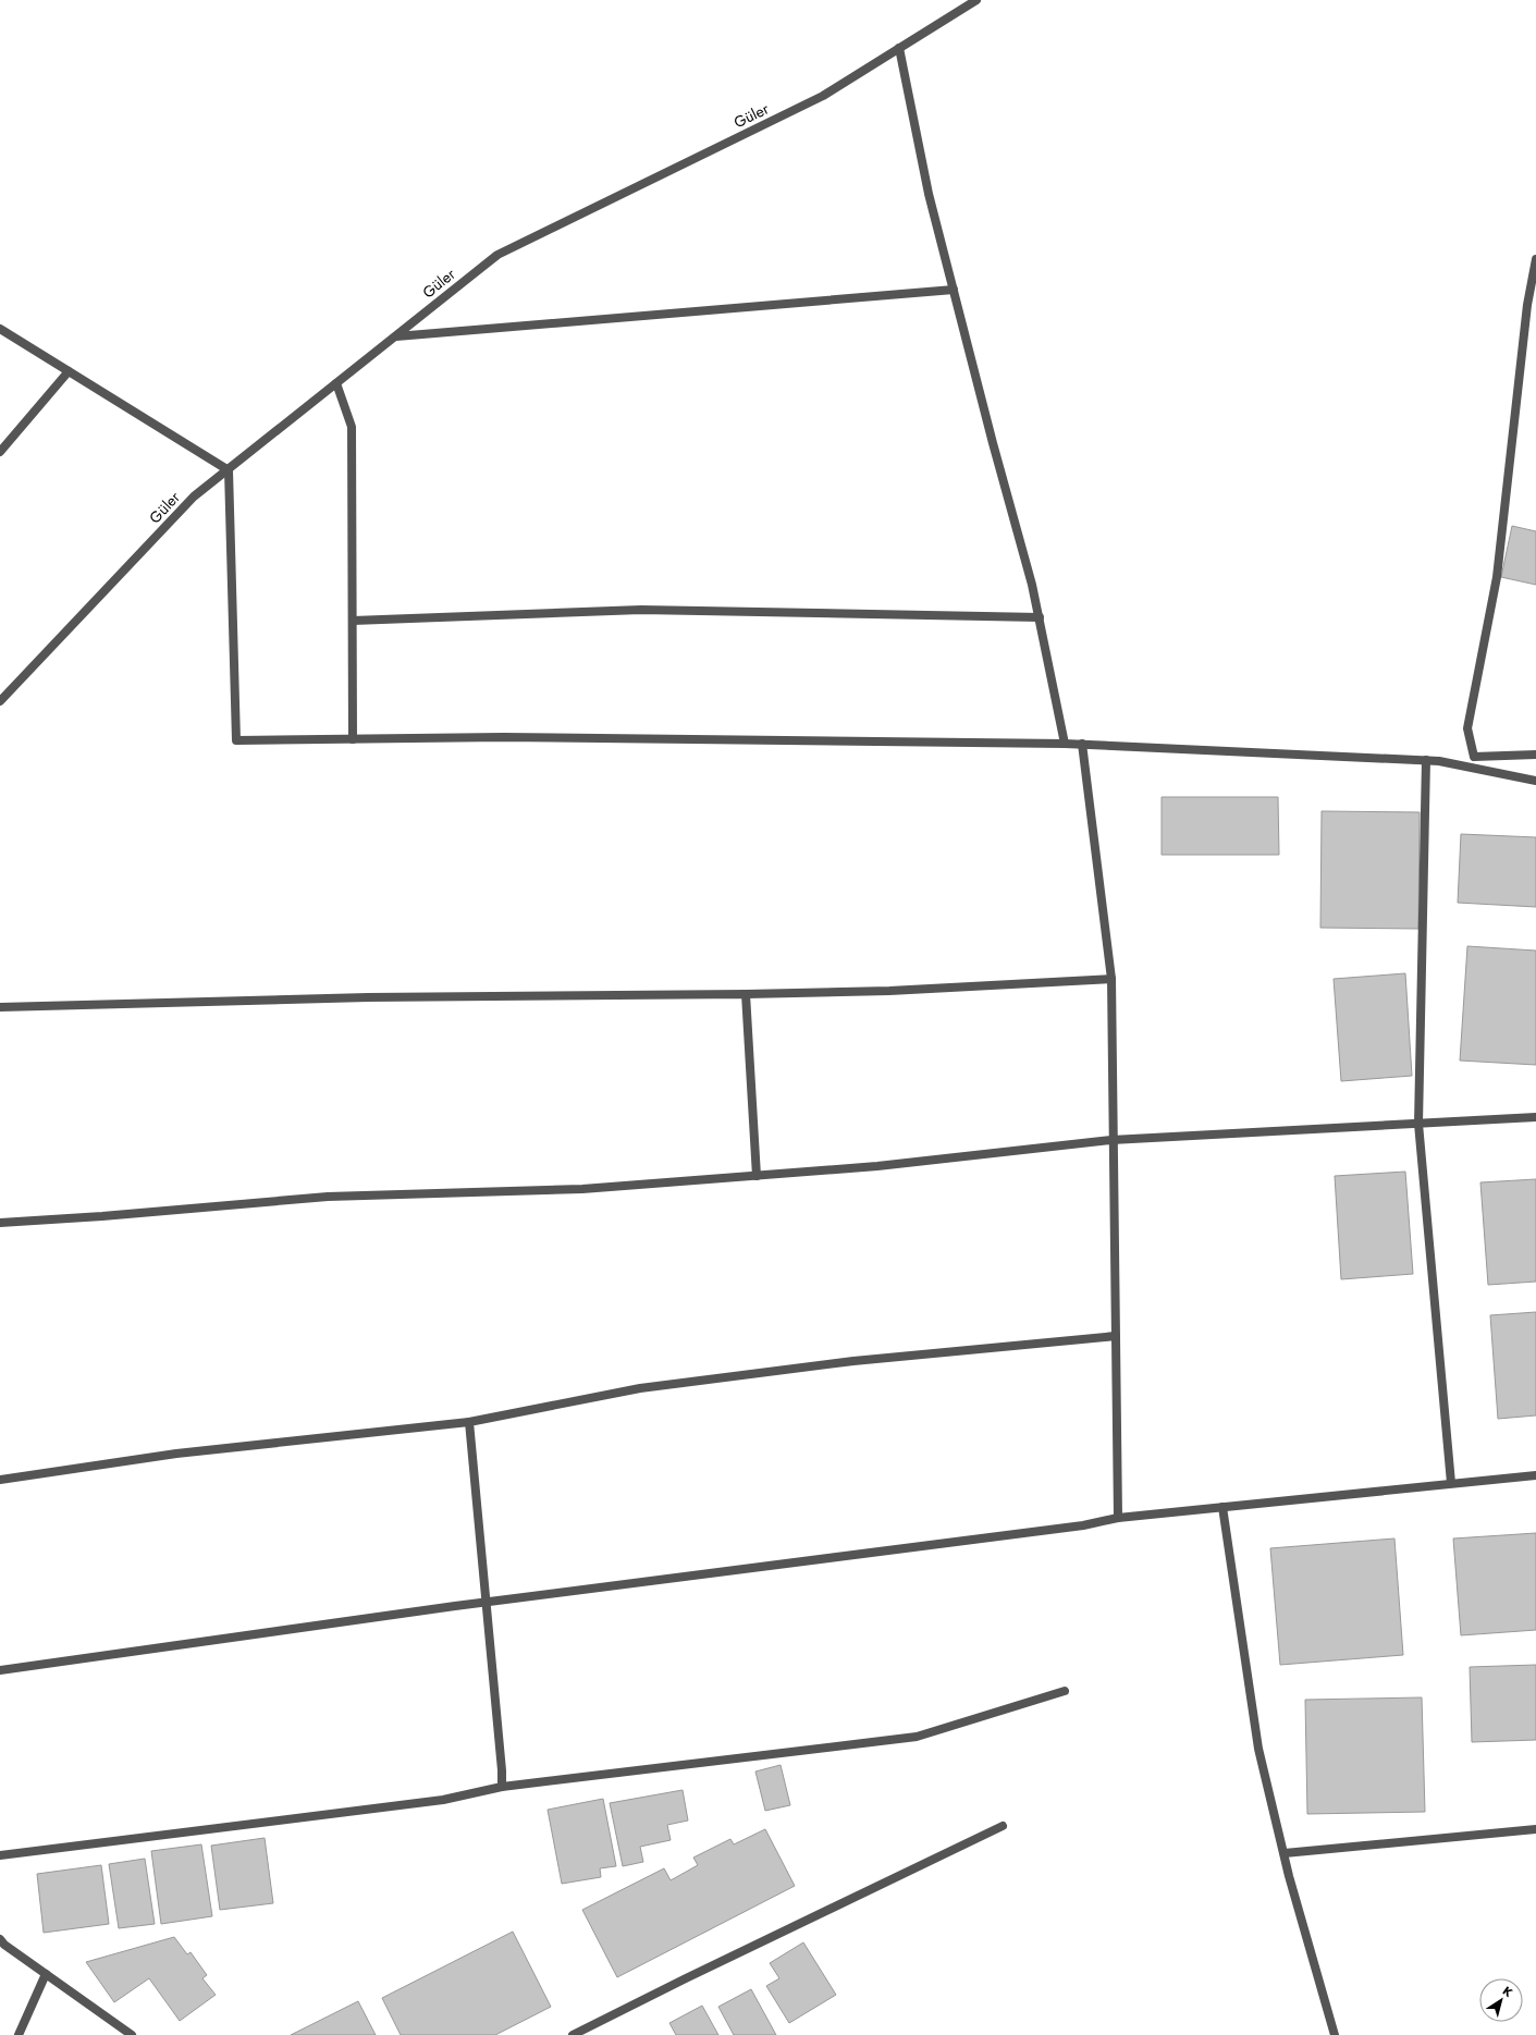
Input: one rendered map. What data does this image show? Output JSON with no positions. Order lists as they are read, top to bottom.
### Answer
{
  "streets": {
    "street": ["Güler"]
  },
  "north": "top right"
}
